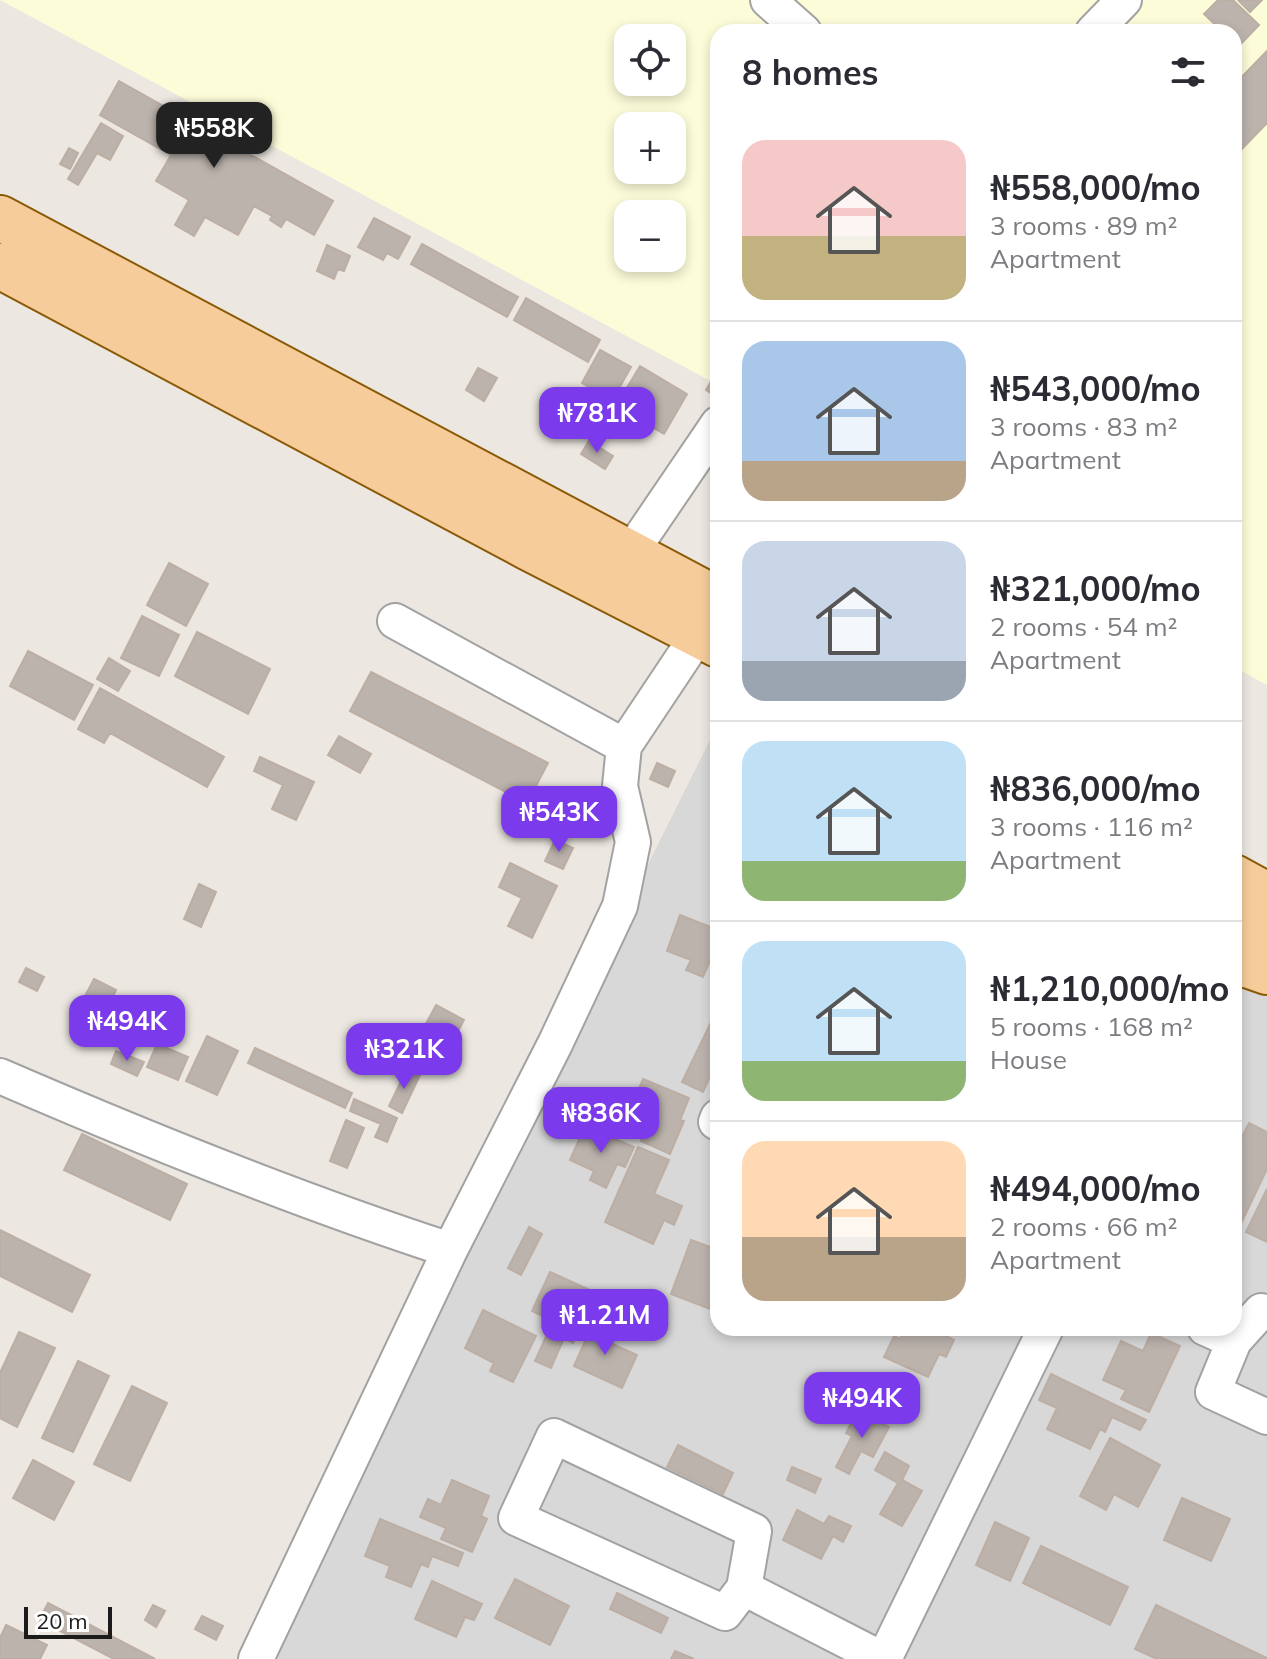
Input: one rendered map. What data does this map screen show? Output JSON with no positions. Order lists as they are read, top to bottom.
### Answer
{
  "scale_bar": "20 m",
  "page": {
    "map_buttons": ["+", "−"],
    "heading": "8 homes",
    "price": [
      "₦558K",
      "₦781K",
      "₦543K",
      "₦494K",
      "₦321K",
      "₦836K",
      "₦1.21M",
      "₦494K"
    ],
    "list": [
      {
        "name": "₦558,000/mo",
        "note": "3 rooms · 89 m² · Apartment"
      },
      {
        "name": "₦543,000/mo",
        "note": "3 rooms · 83 m² · Apartment"
      },
      {
        "name": "₦321,000/mo",
        "note": "2 rooms · 54 m² · Apartment"
      },
      {
        "name": "₦836,000/mo",
        "note": "3 rooms · 116 m² · Apartment"
      },
      {
        "name": "₦1,210,000/mo",
        "note": "5 rooms · 168 m² · House"
      },
      {
        "name": "₦494,000/mo",
        "note": "2 rooms · 66 m² · Apartment"
      }
    ],
    "scale": "20 m"
  }
}
